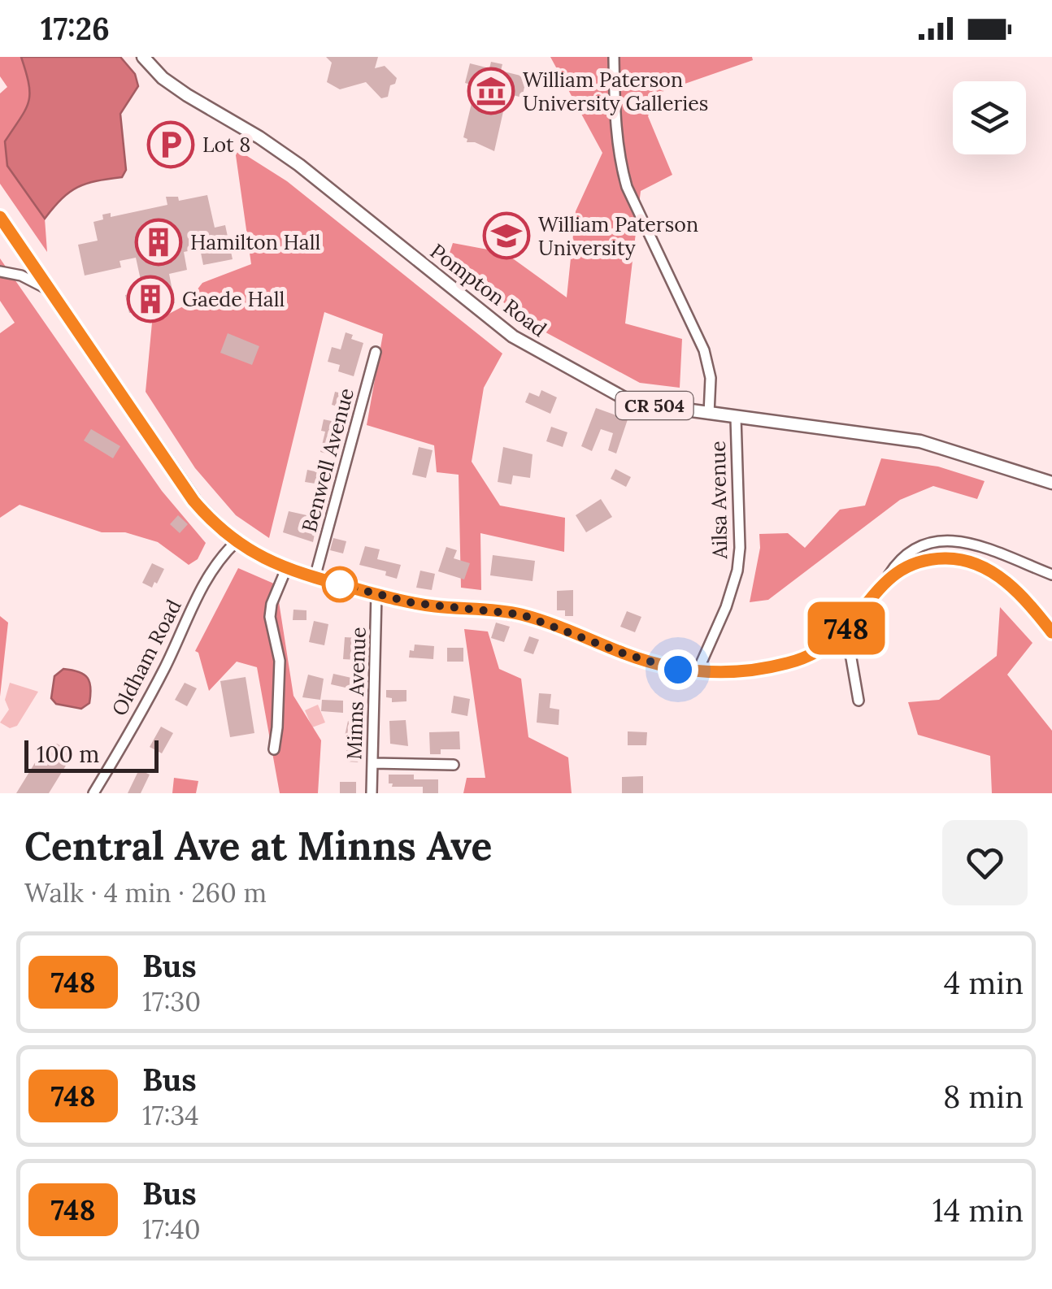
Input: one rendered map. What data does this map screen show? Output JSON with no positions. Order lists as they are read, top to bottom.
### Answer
{
  "streets": {
    "main road": ["Pompton Road", "CR 504"],
    "street": [
      "Benwell Avenue",
      "Ailsa Avenue",
      "Oldham Road",
      "Minns Avenue"
    ]
  },
  "crossings": [
    ["Pompton Road", "Ailsa Avenue"]
  ],
  "places": {
    "museum": ["William Paterson University Galleries"],
    "parking": ["Lot 8"],
    "school or university": ["William Paterson University"],
    "building": ["Hamilton Hall", "Gaede Hall"]
  },
  "lines": ["bus line 748"],
  "scale_bar": "100 m",
  "page": {
    "status": "17:26",
    "on_map": "748",
    "scale": "100 m",
    "heading": ["Central Ave at Minns Ave", "Walk · 4 min · 260 m"],
    "list": [
      {
        "mark": "748",
        "name": "Bus",
        "note": "17:30",
        "value": "4 min"
      },
      {
        "mark": "748",
        "name": "Bus",
        "note": "17:34",
        "value": "8 min"
      },
      {
        "mark": "748",
        "name": "Bus",
        "note": "17:40",
        "value": "14 min"
      }
    ]
  }
}
